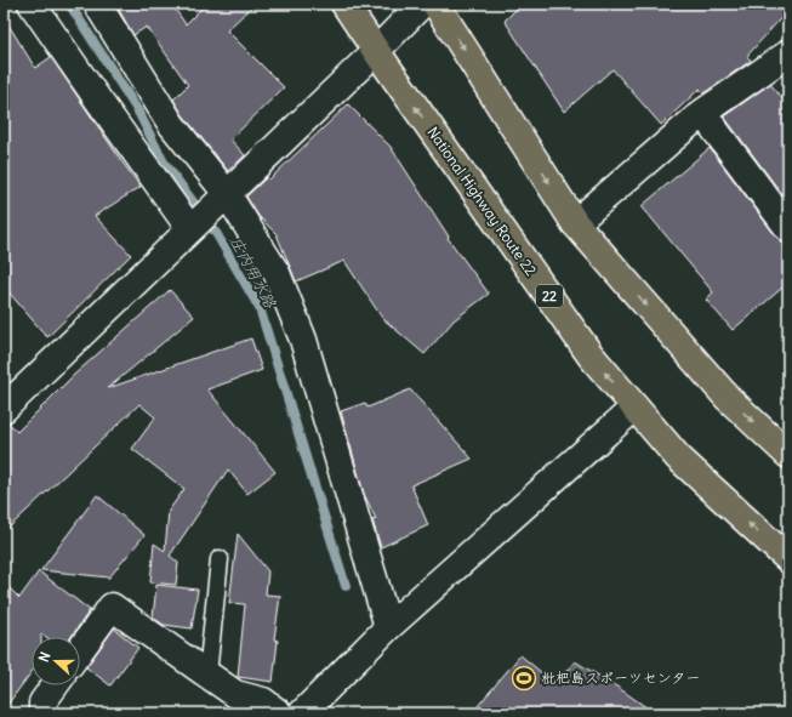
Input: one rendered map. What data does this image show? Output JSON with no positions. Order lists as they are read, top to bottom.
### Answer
{
  "streets": {
    "highway": ["National Highway Route 22", "22"]
  },
  "water": ["庄内用水路"],
  "places": {
    "sports": ["枇杷島スポーツセンター"]
  },
  "north": "left"
}
